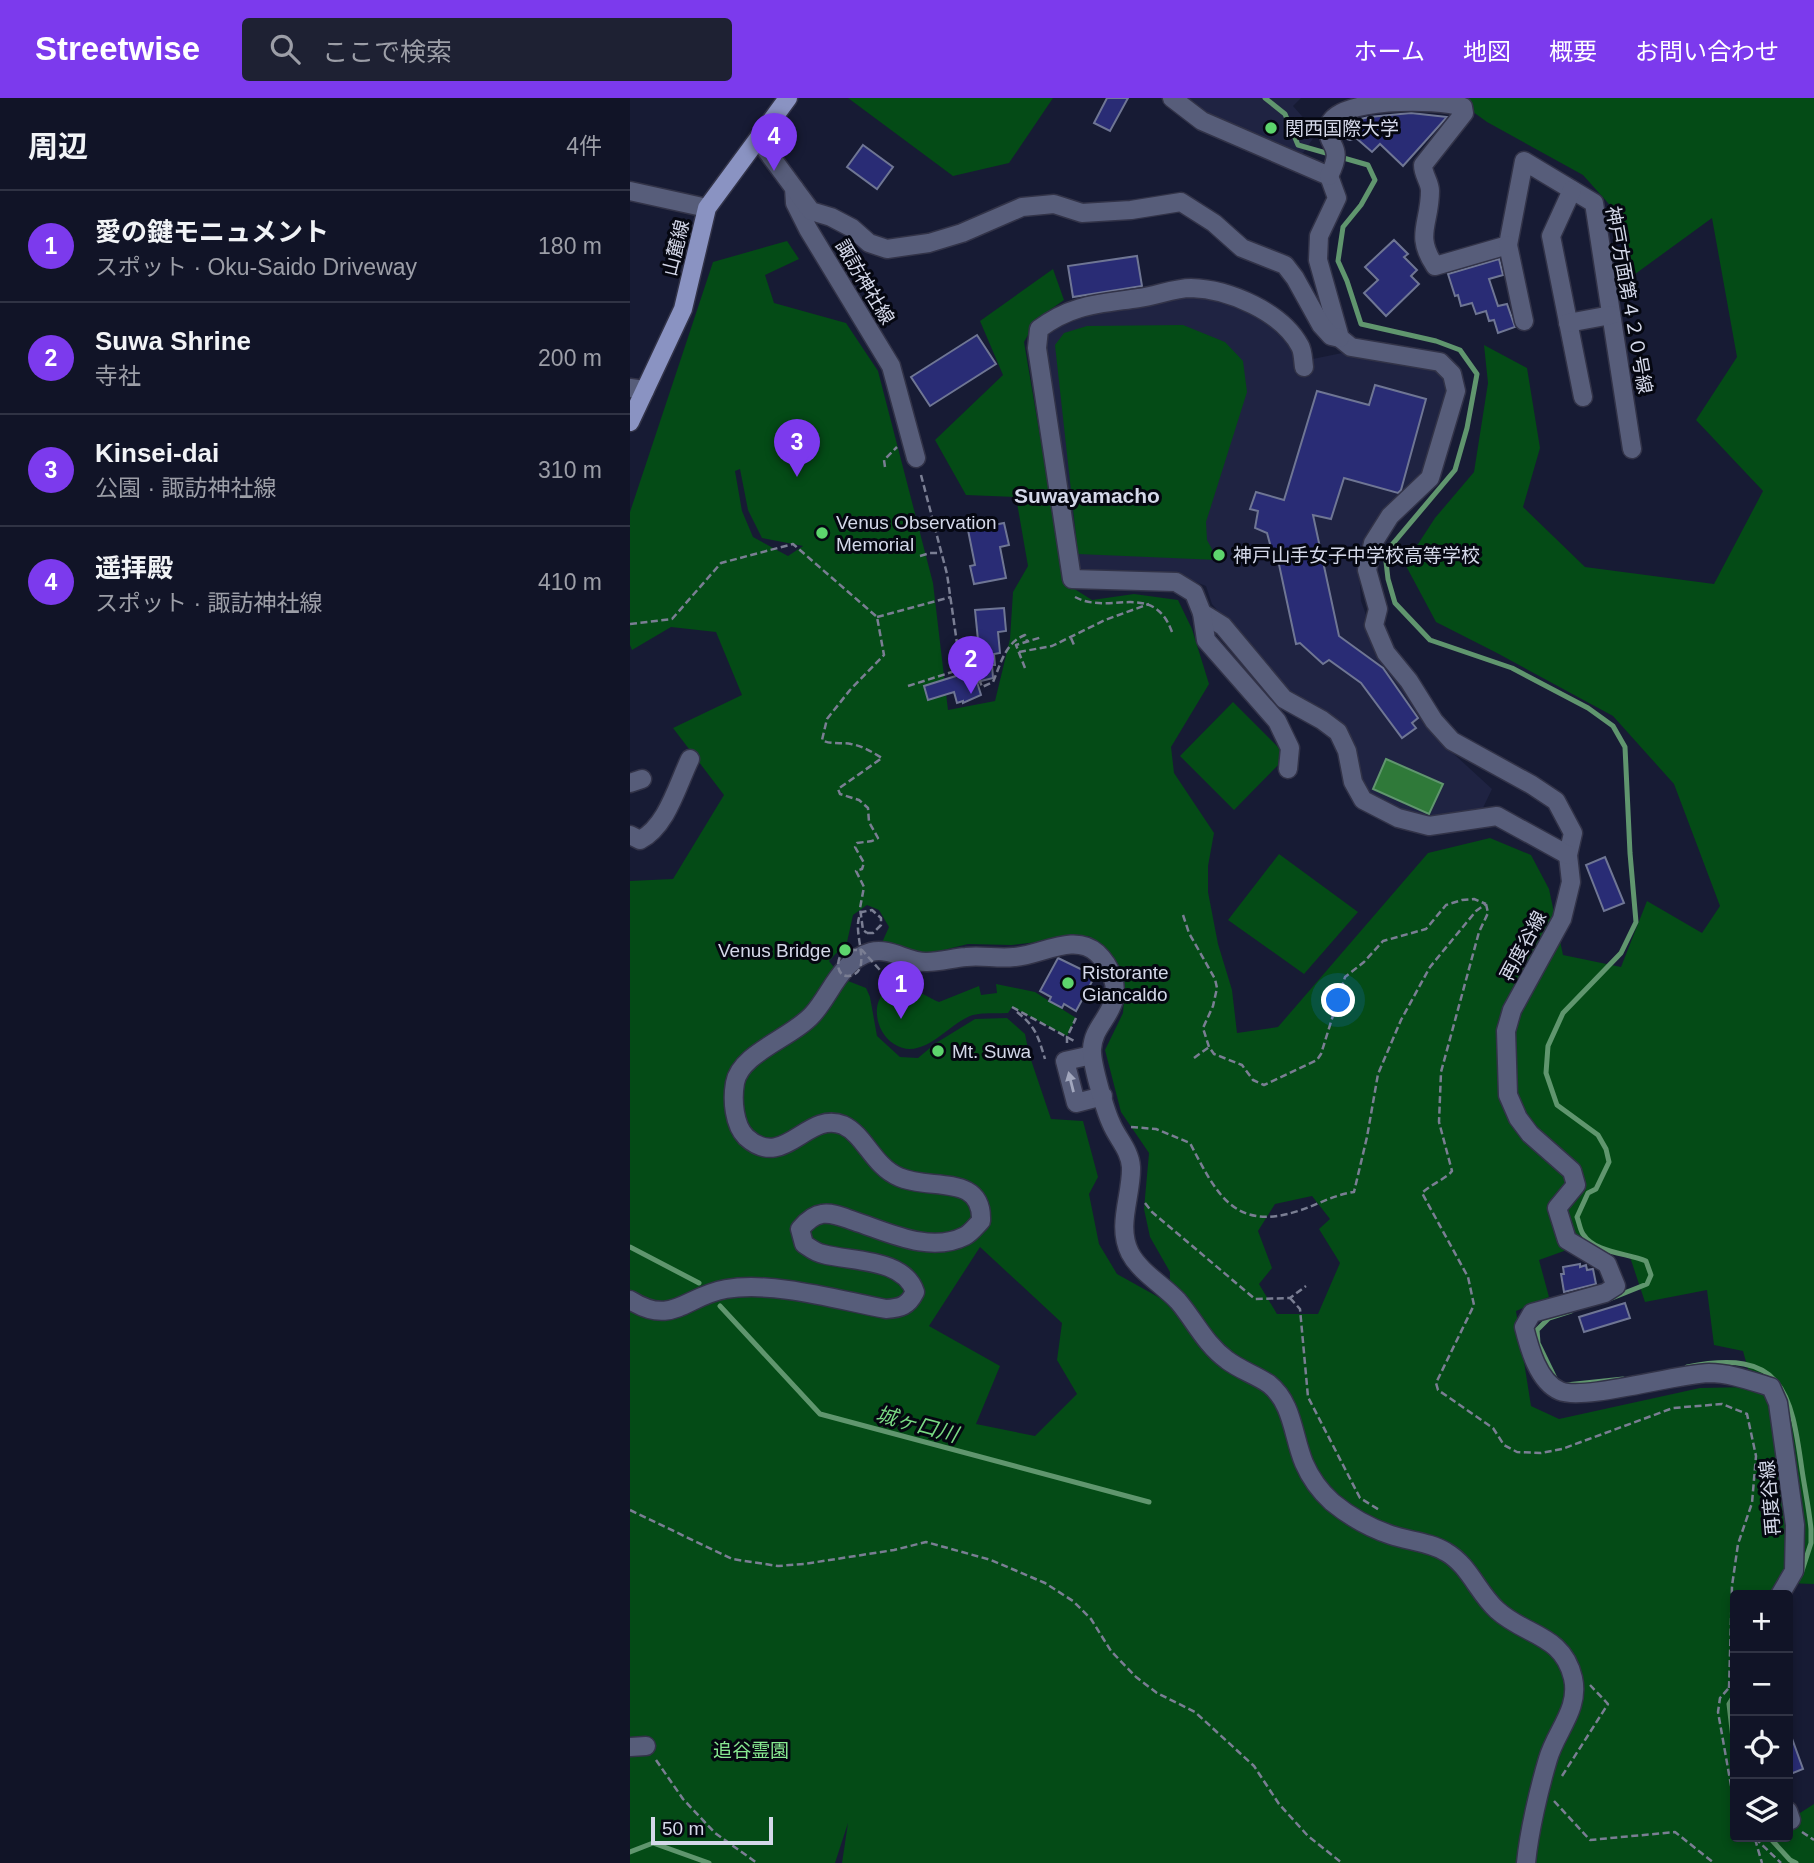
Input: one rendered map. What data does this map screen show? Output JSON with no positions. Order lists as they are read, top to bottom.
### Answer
{
  "streets": {
    "main road": ["山麓線"],
    "street": ["諏訪神社線", "神戸方面第４２０号線", "再度谷線"]
  },
  "crossings": [
    ["山麓線", "諏訪神社線"]
  ],
  "districts": ["Suwayamacho"],
  "water": ["城ヶ口川"],
  "parks": ["追谷霊園"],
  "places": [
    "関西国際大学",
    "Venus Observation Memorial",
    "神戸山手女子中学校高等学校",
    "Venus Bridge",
    "Ristorante Giancaldo",
    "Mt. Suwa"
  ],
  "scale_bar": "50 m",
  "page": {
    "header": "Streetwise",
    "search": "ここで検索",
    "nav": [
      "ホーム",
      "地図",
      "概要",
      "お問い合わせ"
    ],
    "heading": ["周辺", "4件"],
    "pins": [
      "4",
      "3",
      "2",
      "1"
    ],
    "list": [
      {
        "mark": "1",
        "name": "愛の鍵モニュメント",
        "note": "スポット · Oku-Saido Driveway",
        "value": "180 m"
      },
      {
        "mark": "2",
        "name": "Suwa Shrine",
        "note": "寺社",
        "value": "200 m"
      },
      {
        "mark": "3",
        "name": "Kinsei-dai",
        "note": "公園 · 諏訪神社線",
        "value": "310 m"
      },
      {
        "mark": "4",
        "name": "遥拝殿",
        "note": "スポット · 諏訪神社線",
        "value": "410 m"
      }
    ],
    "map_buttons": ["+", "−"],
    "scale": "50 m"
  }
}
